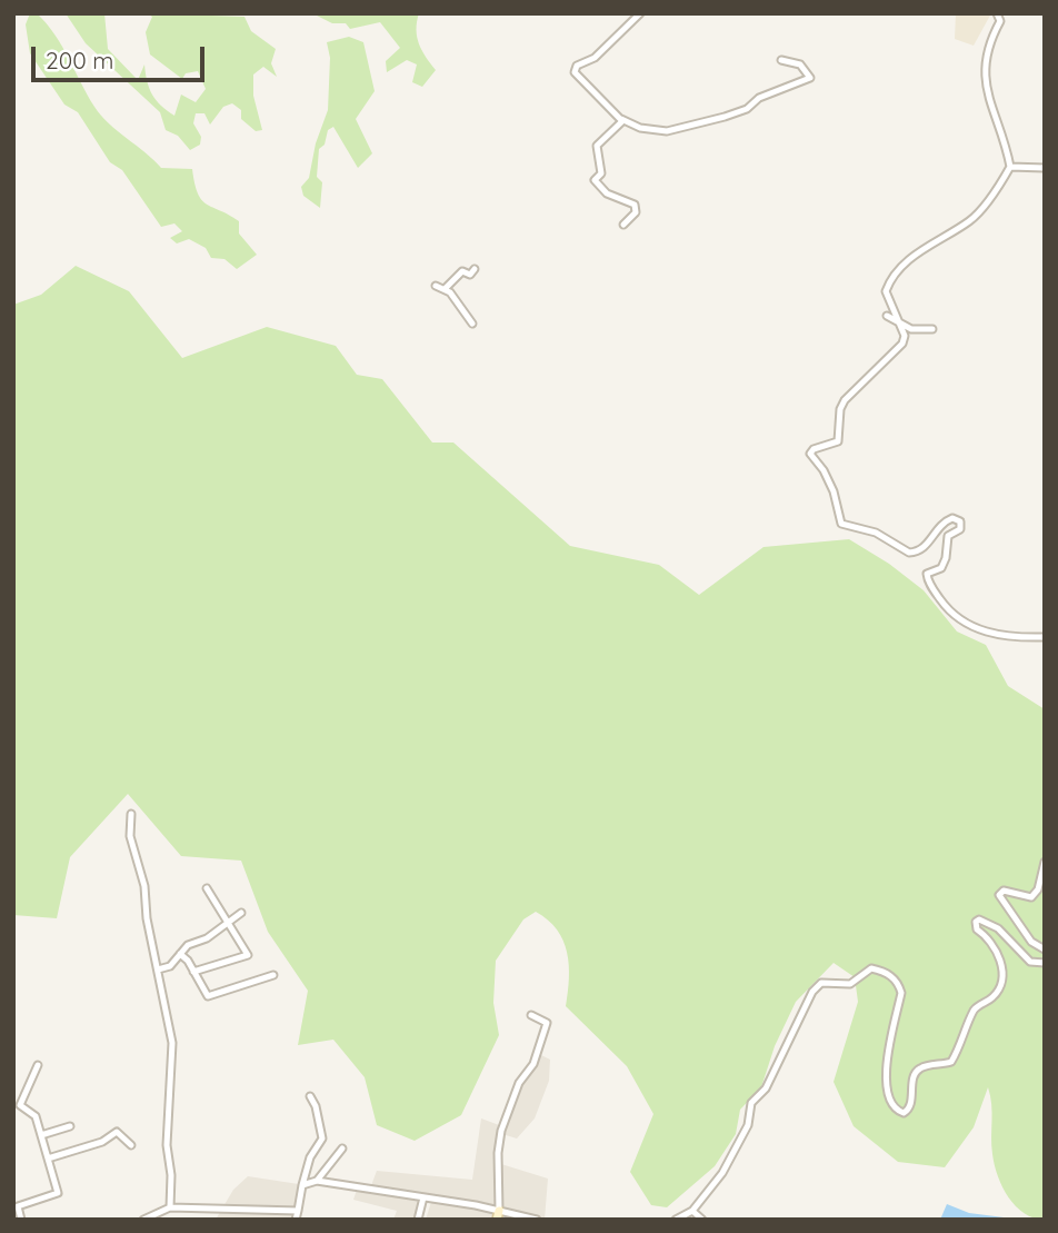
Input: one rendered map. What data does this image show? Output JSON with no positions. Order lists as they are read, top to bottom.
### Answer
{
  "scale_bar": "200 m"
}
